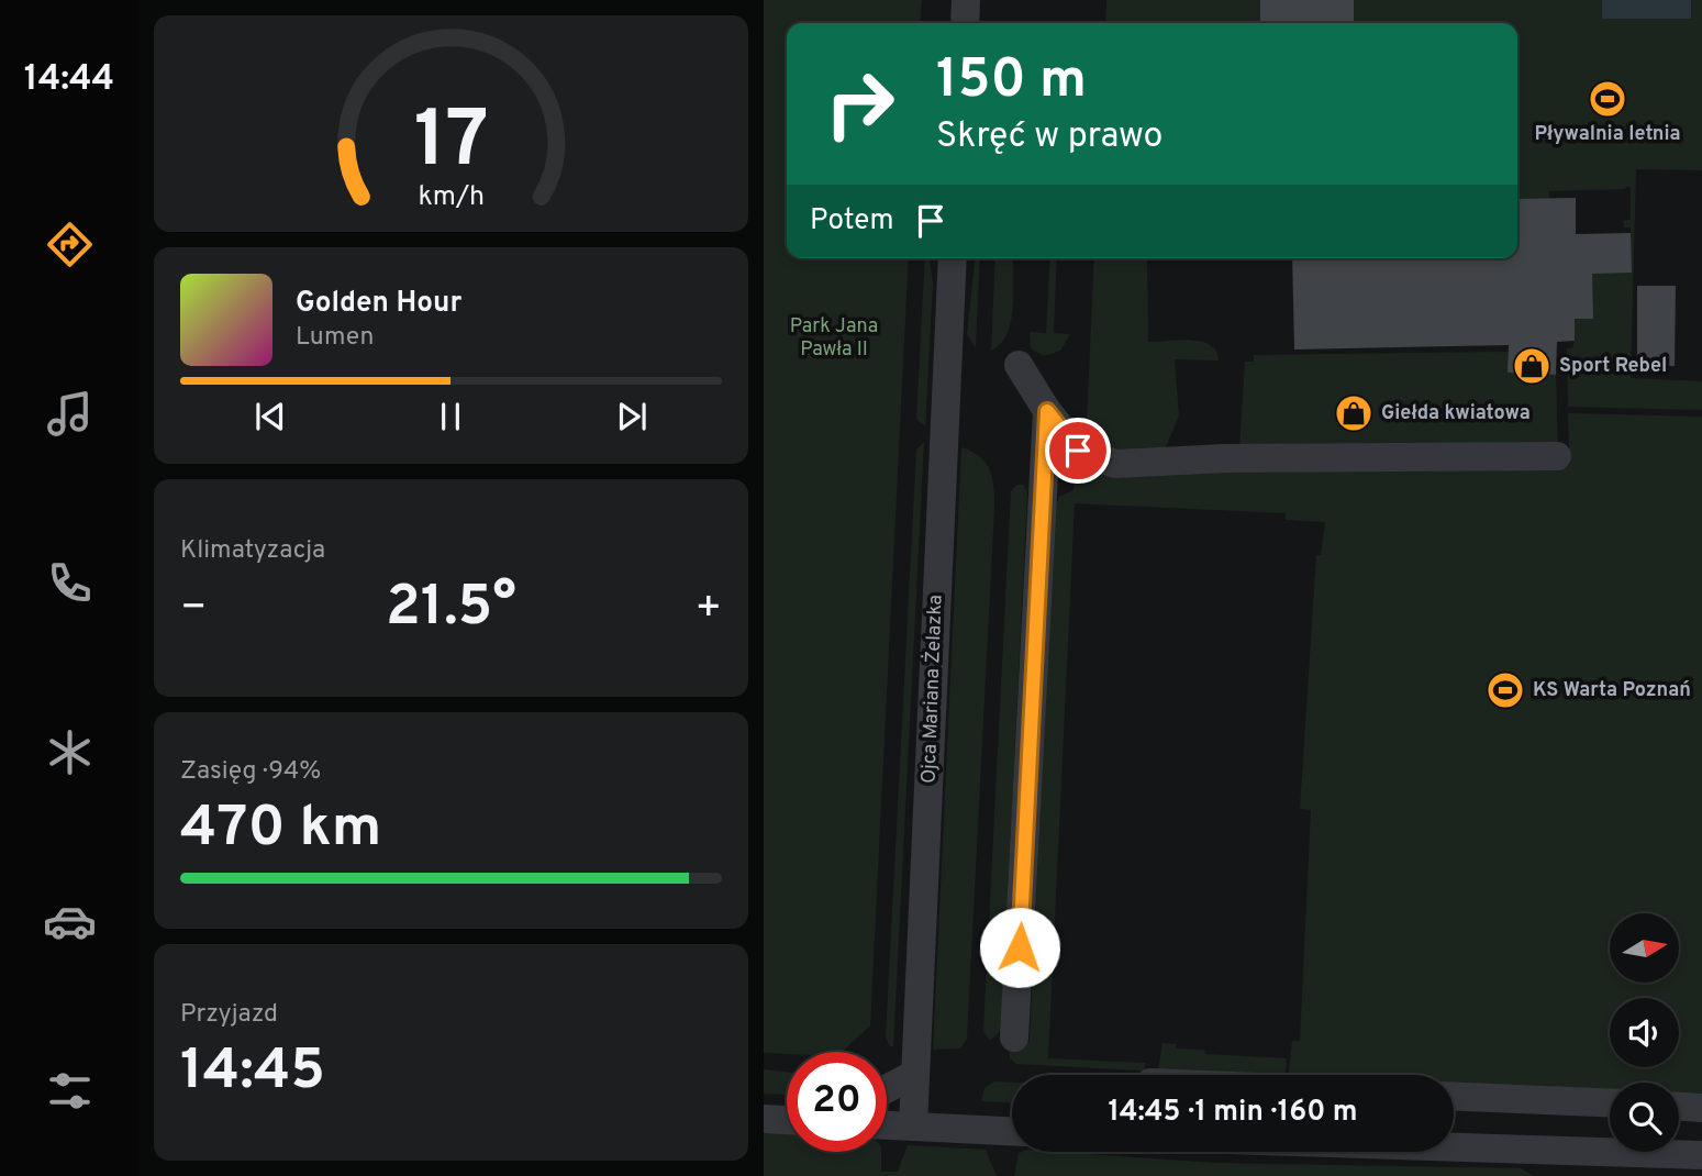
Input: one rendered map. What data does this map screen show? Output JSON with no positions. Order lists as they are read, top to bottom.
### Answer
{
  "streets": {
    "street": ["Ojca Mariana Żelazka"]
  },
  "parks": ["Park Jana Pawła II"],
  "places": {
    "sports": ["Pływalnia letnia", "KS Warta Poznań"],
    "shop": ["Sport Rebel", "Giełda kwiatowa"]
  },
  "north": "right",
  "page": {
    "tabs": "14:44",
    "turn": ["150 m", "Skręć w prawo"],
    "then": "Potem",
    "song": ["Golden Hour", "Lumen"],
    "tile": [
      "Klimatyzacja",
      ["Zasięg · 94%", "470 km"],
      ["Przyjazd", "14:45"]
    ],
    "heat": ["−", "21.5°", "+"],
    "limit": "20",
    "trip": "14:45 · 1 min · 160 m",
    "gauge": ["17", "km/h"]
  }
}
